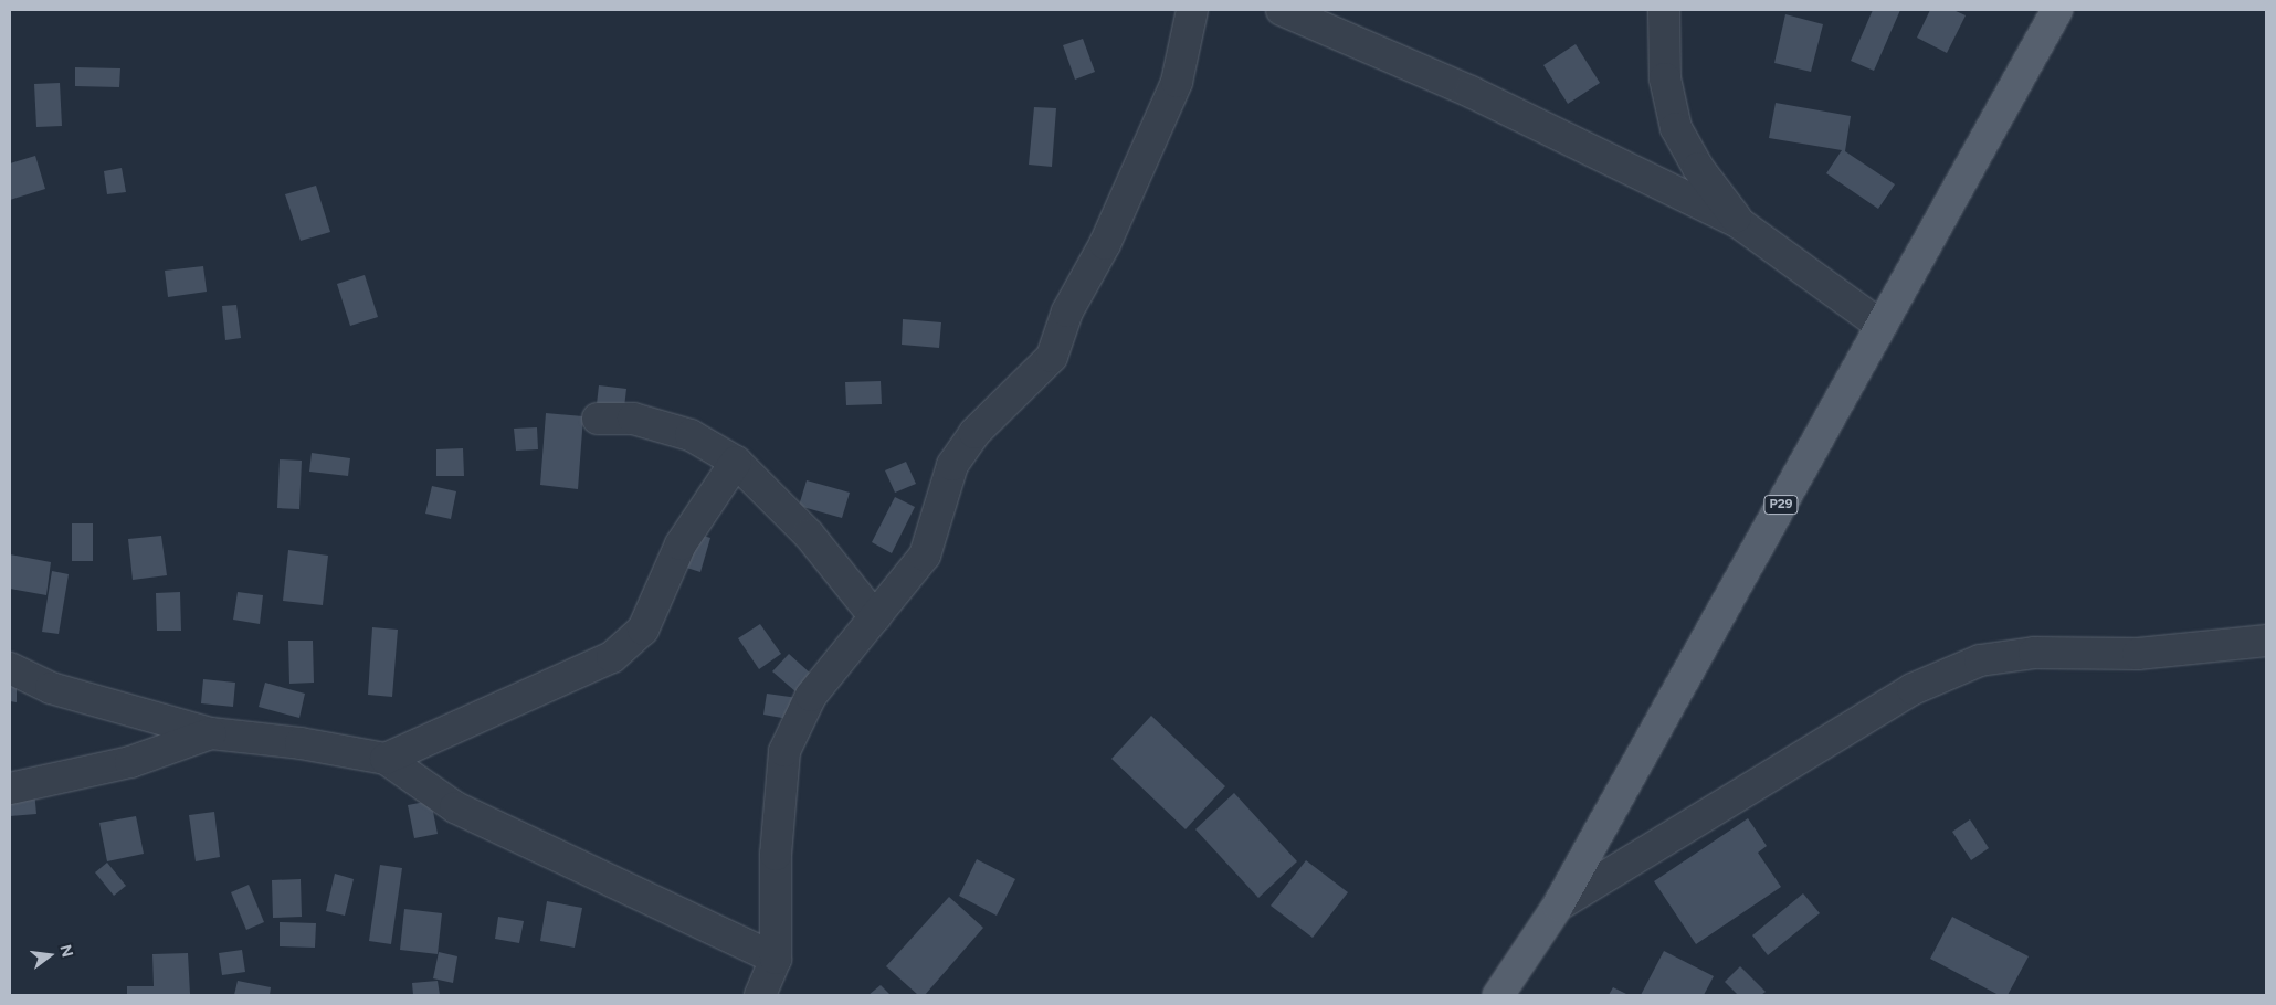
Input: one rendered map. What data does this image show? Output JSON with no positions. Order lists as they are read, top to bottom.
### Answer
{
  "streets": {
    "main road": ["P29"]
  },
  "north": "right"
}
